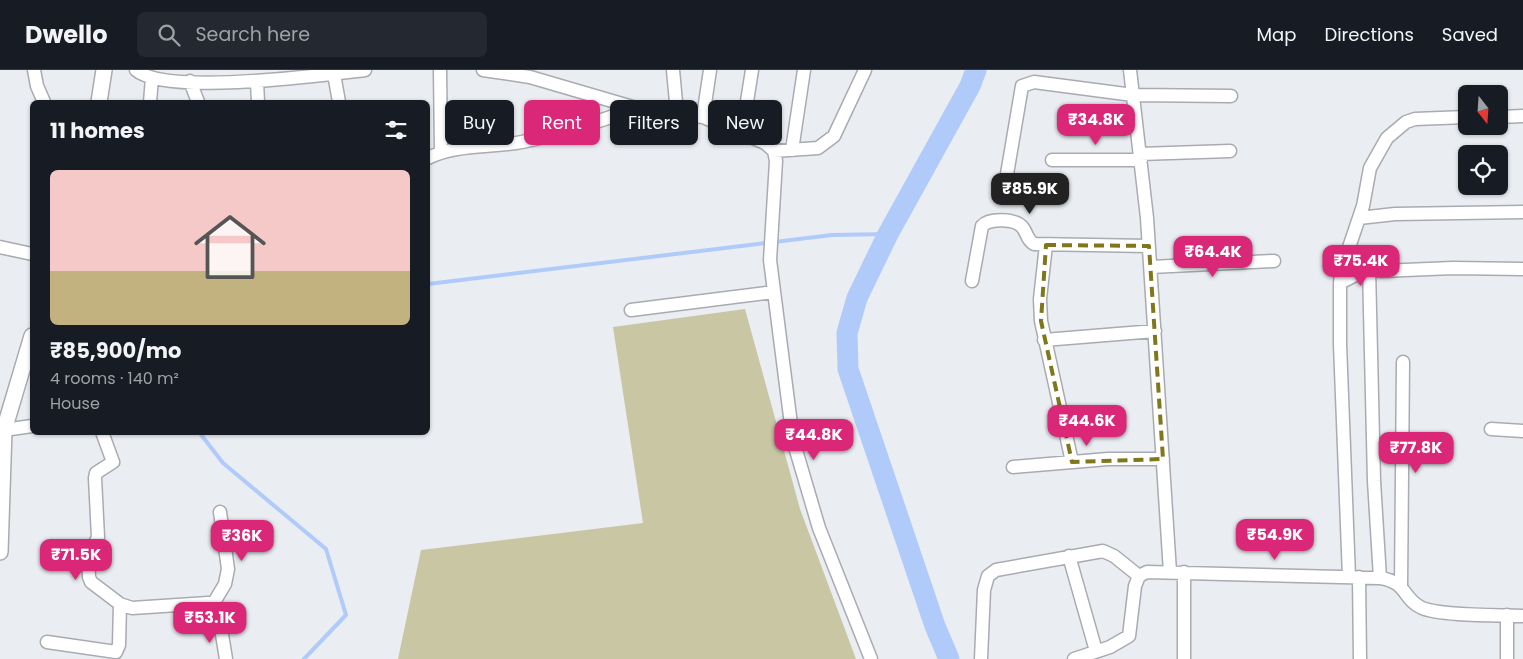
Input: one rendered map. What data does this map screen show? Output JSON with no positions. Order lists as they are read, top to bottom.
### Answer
{
  "north": "bottom",
  "page": {
    "header": "Dwello",
    "search": "Search here",
    "nav": ["Map", "Directions", "Saved"],
    "chip": [
      "Buy",
      "Rent",
      "Filters",
      "New"
    ],
    "heading": "11 homes",
    "price": [
      "₹34.8K",
      "₹85.9K",
      "₹64.4K",
      "₹75.4K",
      "₹44.6K",
      "₹44.8K",
      "₹77.8K",
      "₹54.9K",
      "₹36K",
      "₹71.5K",
      "₹53.1K"
    ],
    "list": [
      {
        "name": "₹85,900/mo",
        "note": "4 rooms · 140 m² · House"
      }
    ]
  }
}
